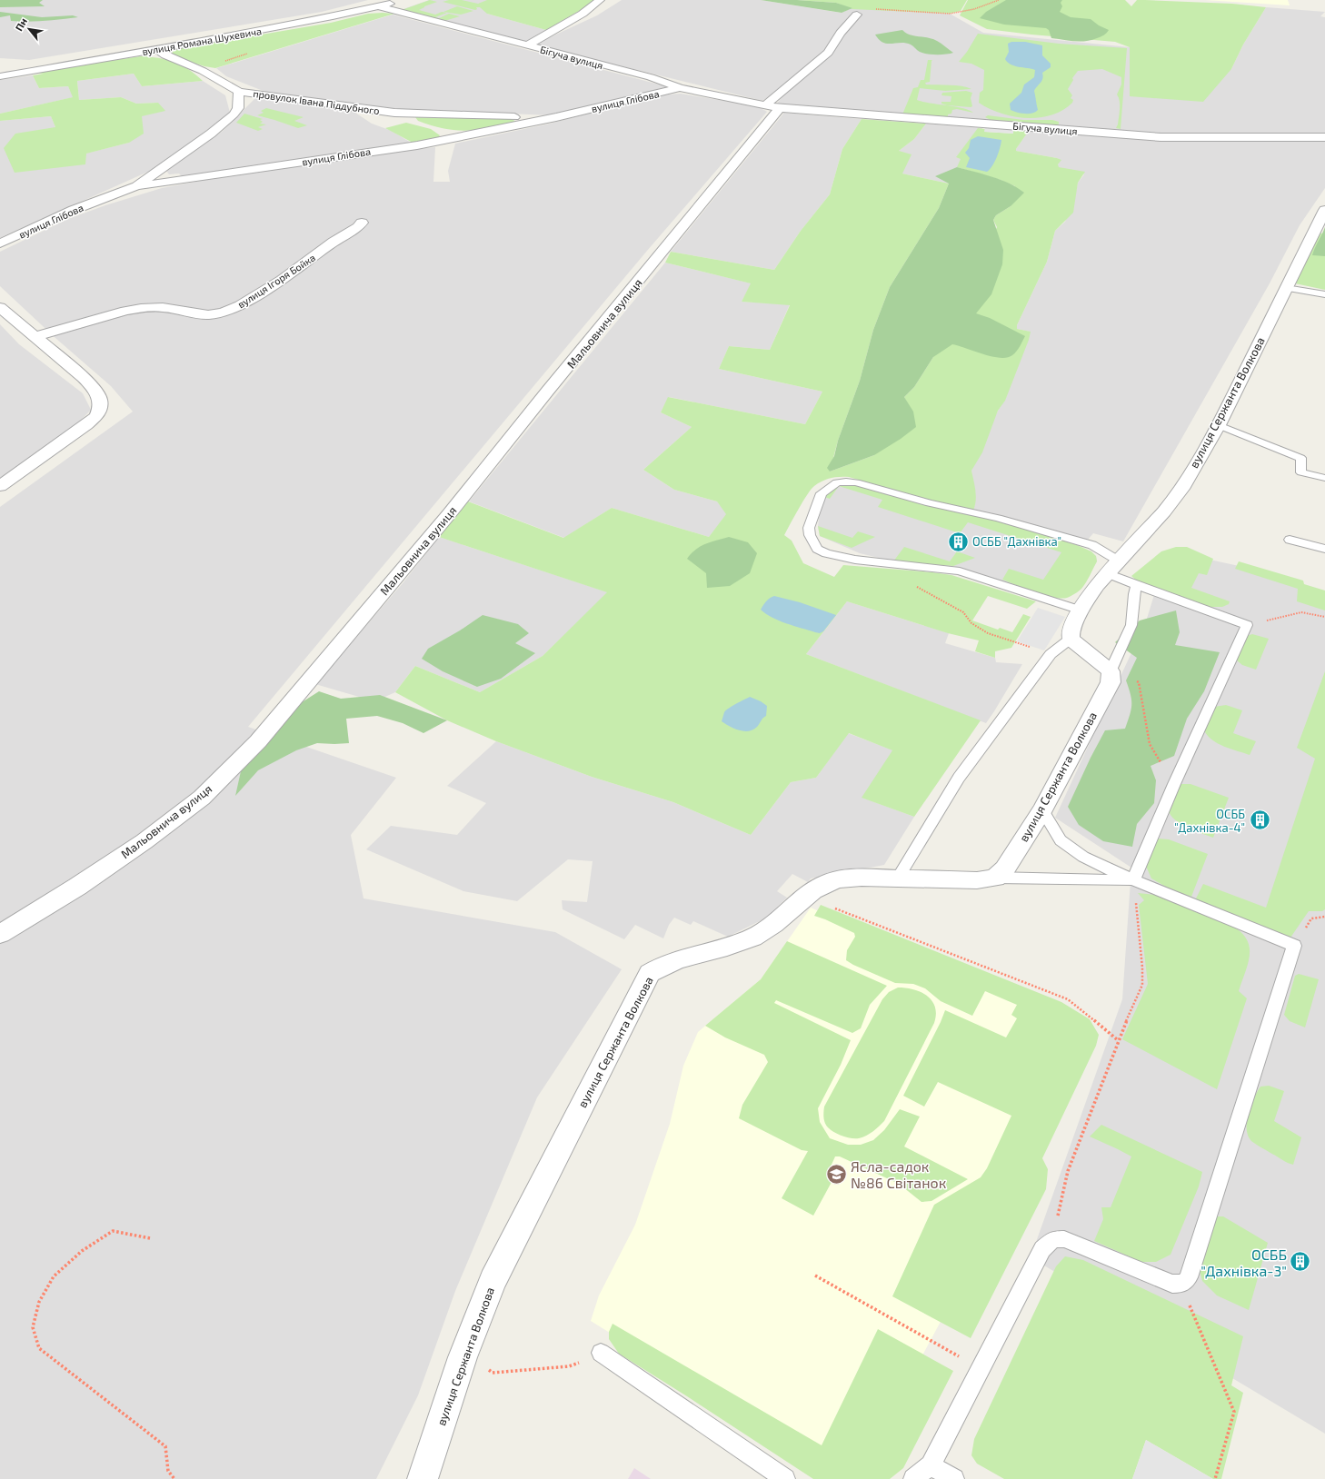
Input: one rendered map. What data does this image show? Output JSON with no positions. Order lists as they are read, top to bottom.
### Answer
{
  "streets": {
    "street": [
      "вулиця Романа Шухевича",
      "Бігуча вулиця",
      "вулиця Глібова",
      "провулок Івана Піддубного",
      "вулиця Ігоря Бойка",
      "Мальовнича вулиця",
      "вулиця Сержанта Волкова"
    ]
  },
  "crossings": [
    ["вулиця Романа Шухевича", "Бігуча вулиця"],
    ["вулиця Романа Шухевича", "провулок Івана Піддубного"],
    ["Бігуча вулиця", "вулиця Глібова"],
    ["Бігуча вулиця", "Мальовнича вулиця"],
    ["вулиця Глібова", "провулок Івана Піддубного"]
  ],
  "places": {
    "building": ["ОСББ \"Дахнівка\"", "ОСББ \"Дахнівка-4\"", "ОСББ \"Дахнівка-3\""],
    "school or university": ["Ясла-садок №86 Світанок"]
  },
  "north": "top left"
}
